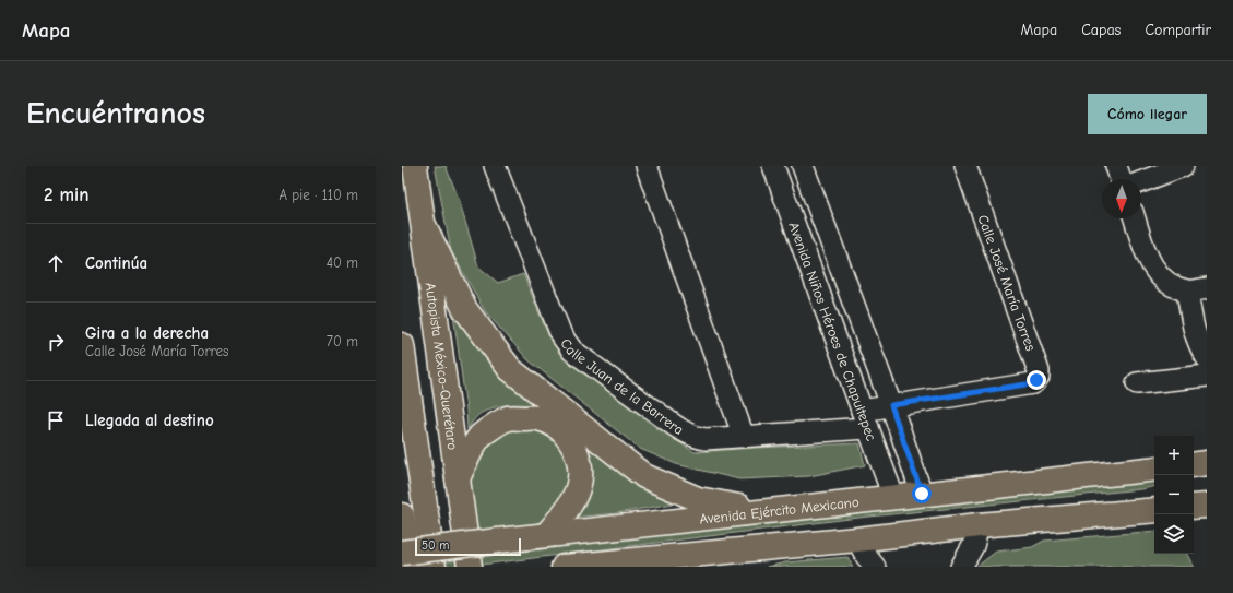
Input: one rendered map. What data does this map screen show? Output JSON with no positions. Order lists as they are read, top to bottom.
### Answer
{
  "streets": {
    "main road": ["Autopista México-Querétaro", "Avenida Ejército Mexicano"],
    "street": ["Calle José María Torres", "Avenida Niños Héroes de Chapultepec", "Calle Juan de la Barrera"]
  },
  "crossings": [
    ["Calle José María Torres", "Avenida Niños Héroes de Chapultepec"],
    ["Calle José María Torres", "Calle Juan de la Barrera"],
    ["Avenida Niños Héroes de Chapultepec", "Calle Juan de la Barrera"],
    ["Avenida Niños Héroes de Chapultepec", "Avenida Ejército Mexicano"]
  ],
  "scale_bar": "50 m",
  "north": "bottom",
  "page": {
    "header": "Mapa",
    "nav": ["Mapa", "Capas", "Compartir"],
    "buttons": "Cómo llegar",
    "title": "Encuéntranos",
    "heading": ["2 min", "A pie · 110 m"],
    "list": [
      ["Continúa", "40 m"],
      ["Gira a la derecha", "Calle José María Torres", "70 m"],
      "Llegada al destino"
    ],
    "map_buttons": ["+", "−"],
    "scale": "50 m"
  }
}
